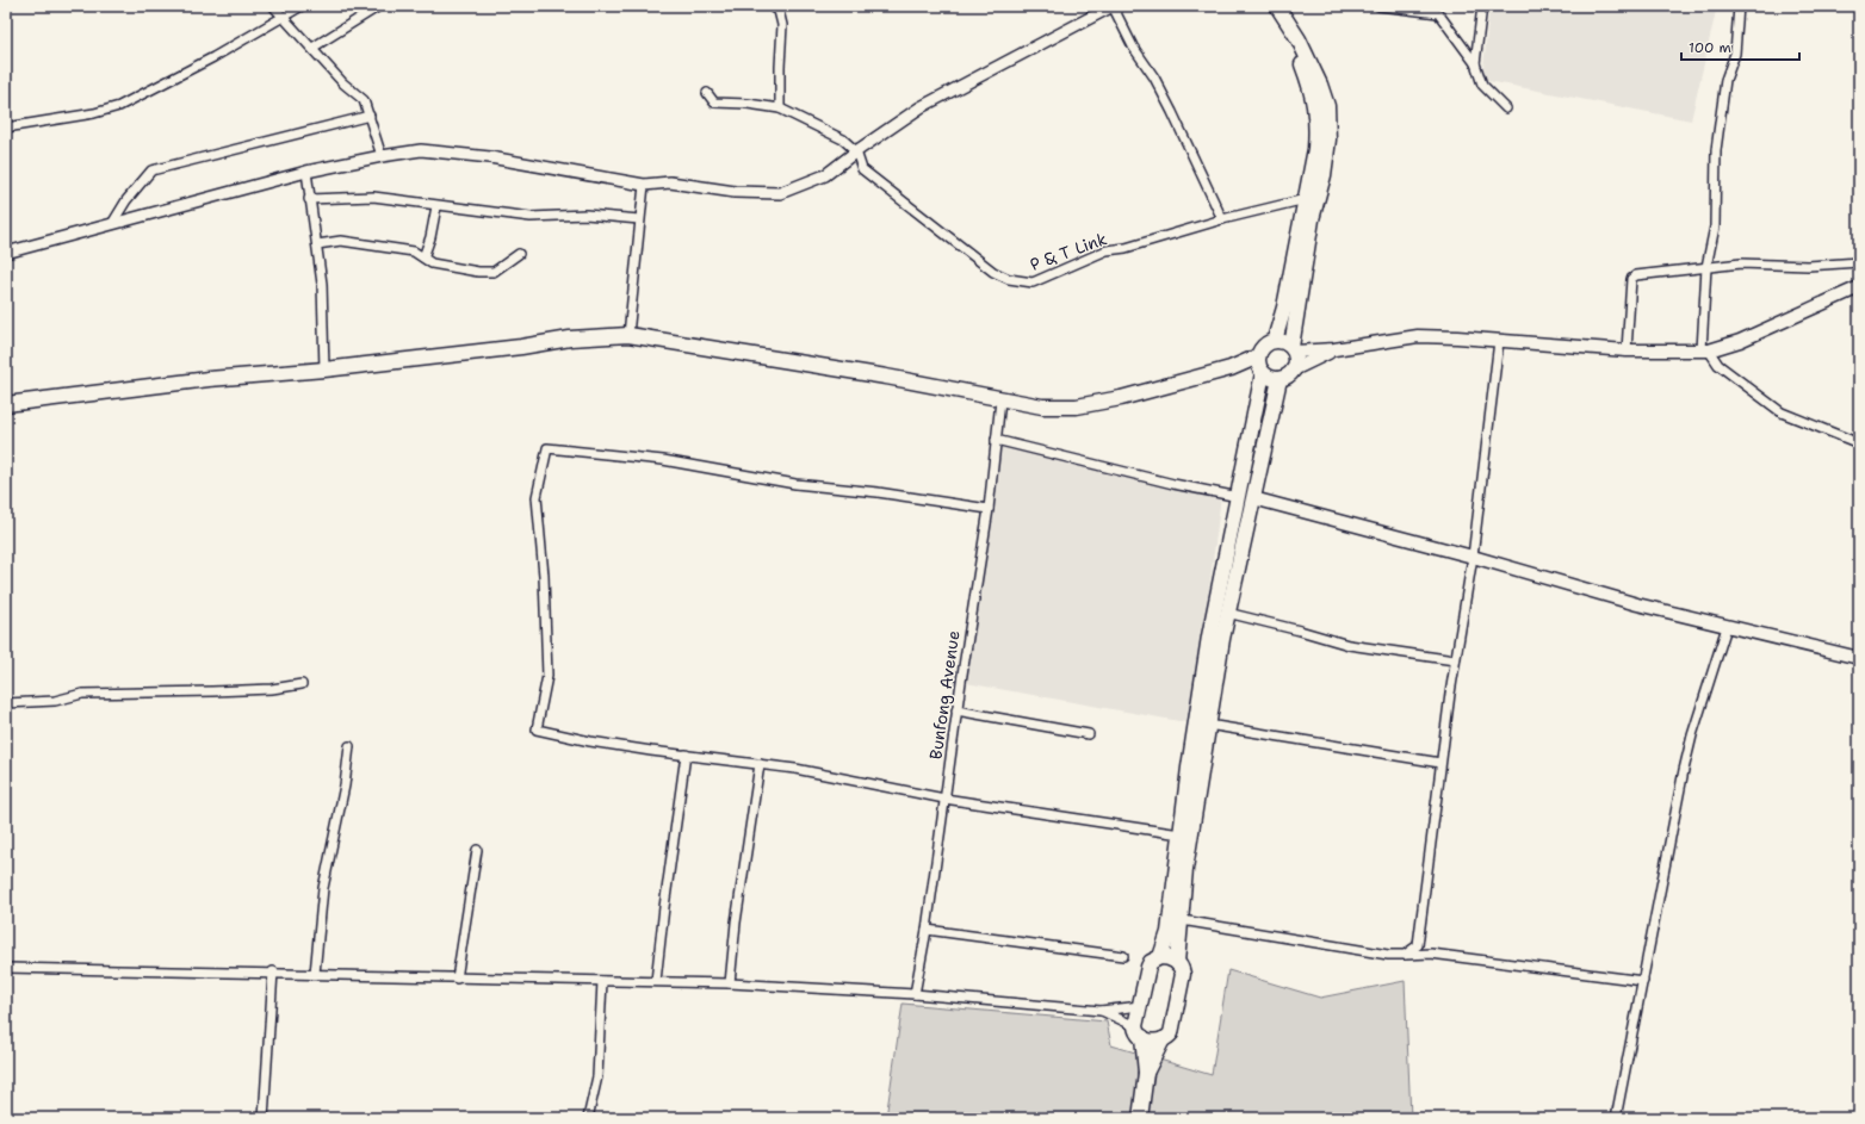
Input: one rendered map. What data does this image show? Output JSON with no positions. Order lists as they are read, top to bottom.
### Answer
{
  "streets": {
    "street": ["P & T Link", "Bunfong Avenue"]
  },
  "scale_bar": "100 m"
}
